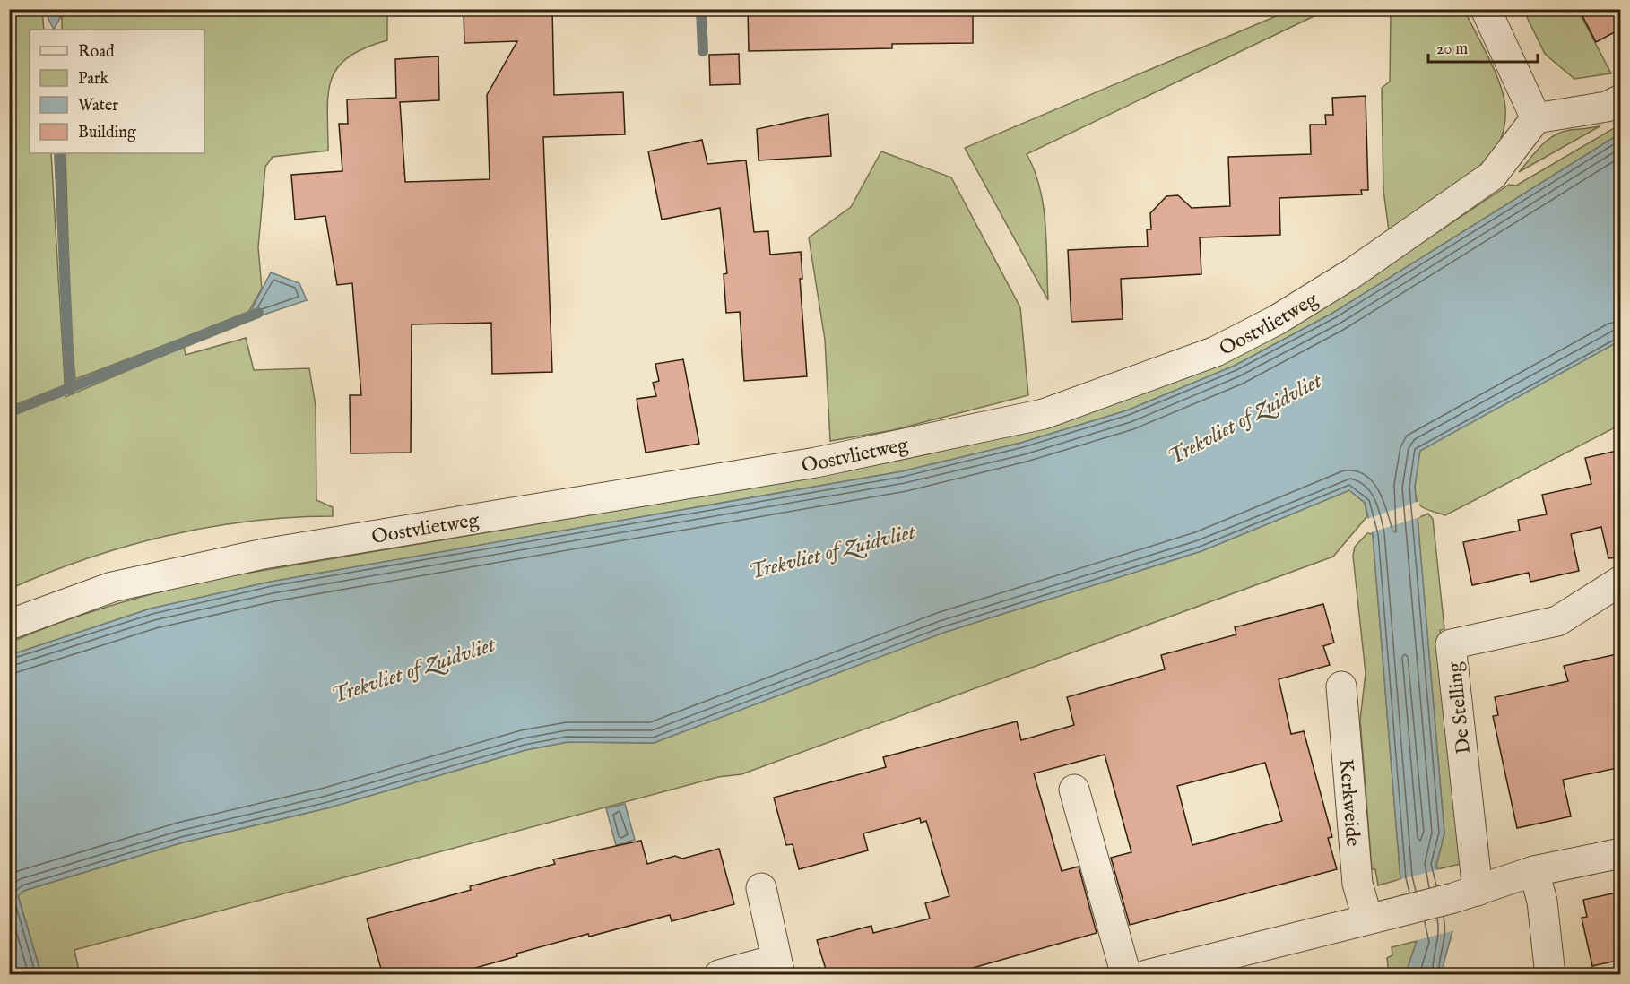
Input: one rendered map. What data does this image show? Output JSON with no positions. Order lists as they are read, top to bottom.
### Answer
{
  "streets": {
    "street": ["Oostvlietweg", "De Stelling", "Kerkweide"]
  },
  "water": ["Trekvliet of Zuidvliet"],
  "legend": [
    "Road",
    "Park",
    "Water",
    "Building"
  ],
  "scale_bar": "20 m"
}
